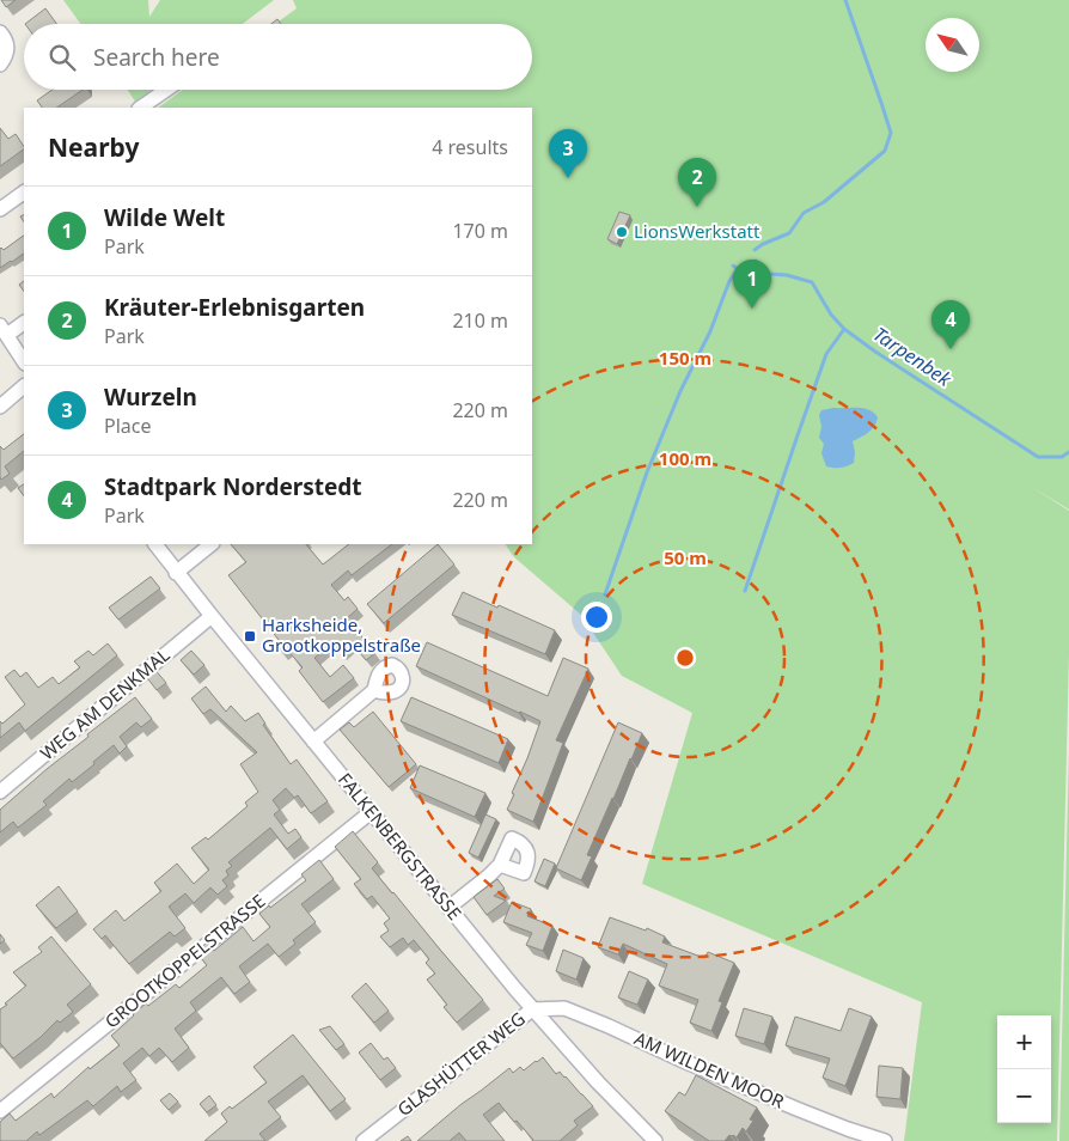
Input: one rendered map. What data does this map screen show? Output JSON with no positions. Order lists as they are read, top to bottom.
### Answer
{
  "streets": {
    "street": [
      "WEG AM DENKMAL",
      "FALKENBERGSTRASSE",
      "GROOTKOPPELSTRASSE",
      "GLASHÜTTER WEG",
      "AM WILDEN MOOR"
    ]
  },
  "crossings": [
    ["WEG AM DENKMAL", "FALKENBERGSTRASSE"],
    ["FALKENBERGSTRASSE", "GROOTKOPPELSTRASSE"],
    ["FALKENBERGSTRASSE", "GLASHÜTTER WEG"],
    ["FALKENBERGSTRASSE", "AM WILDEN MOOR"],
    ["GLASHÜTTER WEG", "AM WILDEN MOOR"]
  ],
  "water": ["Tarpenbek"],
  "places": {
    "other": ["LionsWerkstatt"],
    "transit": ["Harksheide, Grootkoppelstraße"]
  },
  "north": "top left",
  "page": {
    "search": "Search here",
    "heading": ["Nearby", "4 results"],
    "pins": [
      "3",
      "2",
      "1",
      "4"
    ],
    "list": [
      {
        "mark": "1",
        "name": "Wilde Welt",
        "note": "Park",
        "value": "170 m"
      },
      {
        "mark": "2",
        "name": "Kräuter-Erlebnisgarten",
        "note": "Park",
        "value": "210 m"
      },
      {
        "mark": "3",
        "name": "Wurzeln",
        "note": "Place",
        "value": "220 m"
      },
      {
        "mark": "4",
        "name": "Stadtpark Norderstedt",
        "note": "Park",
        "value": "220 m"
      }
    ],
    "map_buttons": ["+", "−"]
  },
  "rings": ["150 m", "100 m", "50 m"]
}
